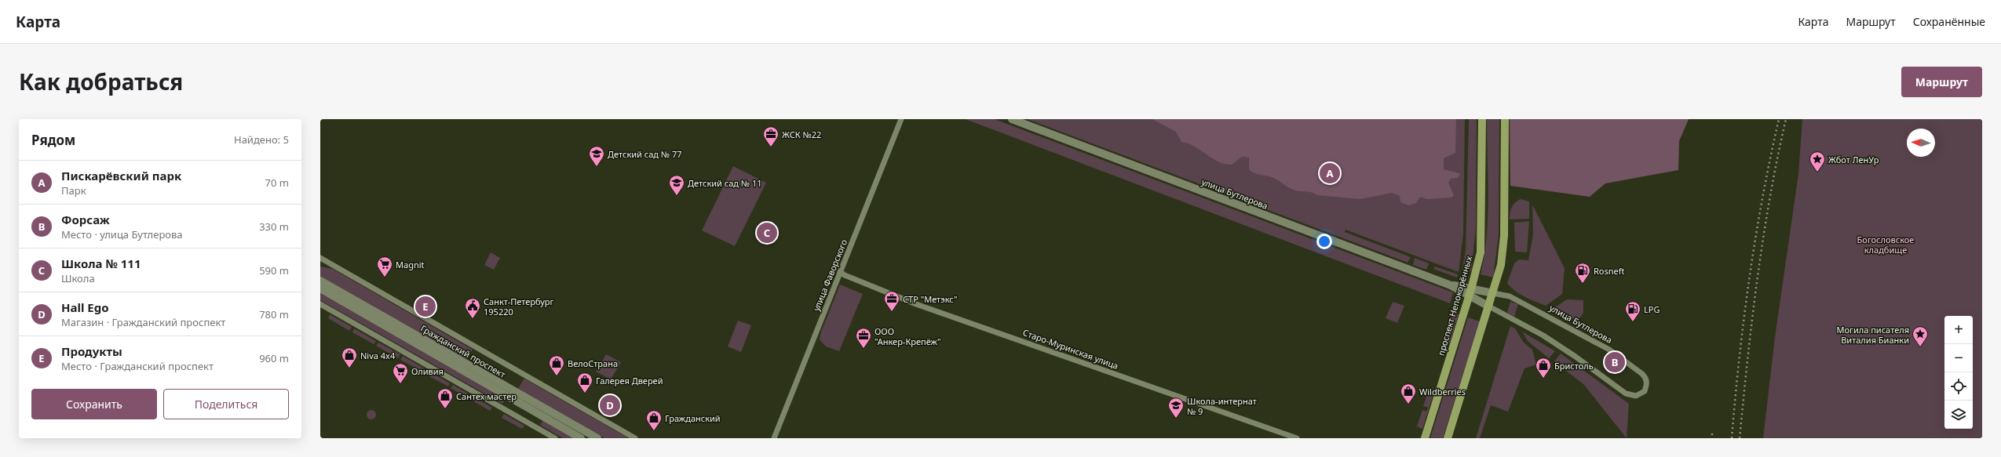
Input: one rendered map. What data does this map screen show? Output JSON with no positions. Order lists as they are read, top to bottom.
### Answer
{
  "streets": {
    "main road": ["улица Бутлерова", "проспект Непокорённых", "Гражданский проспект"],
    "street": ["улица Фаворского", "Старо-Муринская улица"]
  },
  "crossings": [
    ["улица Бутлерова", "проспект Непокорённых"],
    ["улица Фаворского", "Старо-Муринская улица"]
  ],
  "parks": ["Богословское кладбище"],
  "places": {
    "office": ["ЖСК №22", "СТР \"Метэкс\"", "ООО \"Анкер-Крепёж\""],
    "school or university": ["Детский сад № 77", "Детский сад № 11", "Школа-интернат № 9"],
    "place": ["Жбот ЛенУр", "Могила писателя Виталия Бианки"],
    "supermarket": ["Magnit", "Оливия"],
    "fuel station": ["Rosneft", "LPG"],
    "public building": ["Санкт-Петербург 195220"],
    "shop": [
      "Niva 4x4",
      "ВелоСтрана",
      "Бристоль",
      "Галерея Дверей",
      "Wildberries",
      "Сантех мастер",
      "Гражданский"
    ]
  },
  "north": "left",
  "page": {
    "header": "Карта",
    "nav": ["Карта", "Маршрут", "Сохранённые"],
    "title": "Как добраться",
    "buttons": [
      "Маршрут",
      ["Сохранить", "Поделиться"]
    ],
    "heading": ["Рядом", "Найдено: 5"],
    "list": [
      {
        "mark": "A",
        "name": "Пискарёвский парк",
        "note": "Парк",
        "value": "70 m"
      },
      {
        "mark": "B",
        "name": "Форсаж",
        "note": "Место · улица Бутлерова",
        "value": "330 m"
      },
      {
        "mark": "C",
        "name": "Школа № 111",
        "note": "Школа",
        "value": "590 m"
      },
      {
        "mark": "D",
        "name": "Hall Ego",
        "note": "Магазин · Гражданский проспект",
        "value": "780 m"
      },
      {
        "mark": "E",
        "name": "Продукты",
        "note": "Место · Гражданский проспект",
        "value": "960 m"
      }
    ],
    "pins": [
      "A",
      "C",
      "E",
      "B",
      "D"
    ],
    "map_buttons": ["+", "−"]
  }
}
